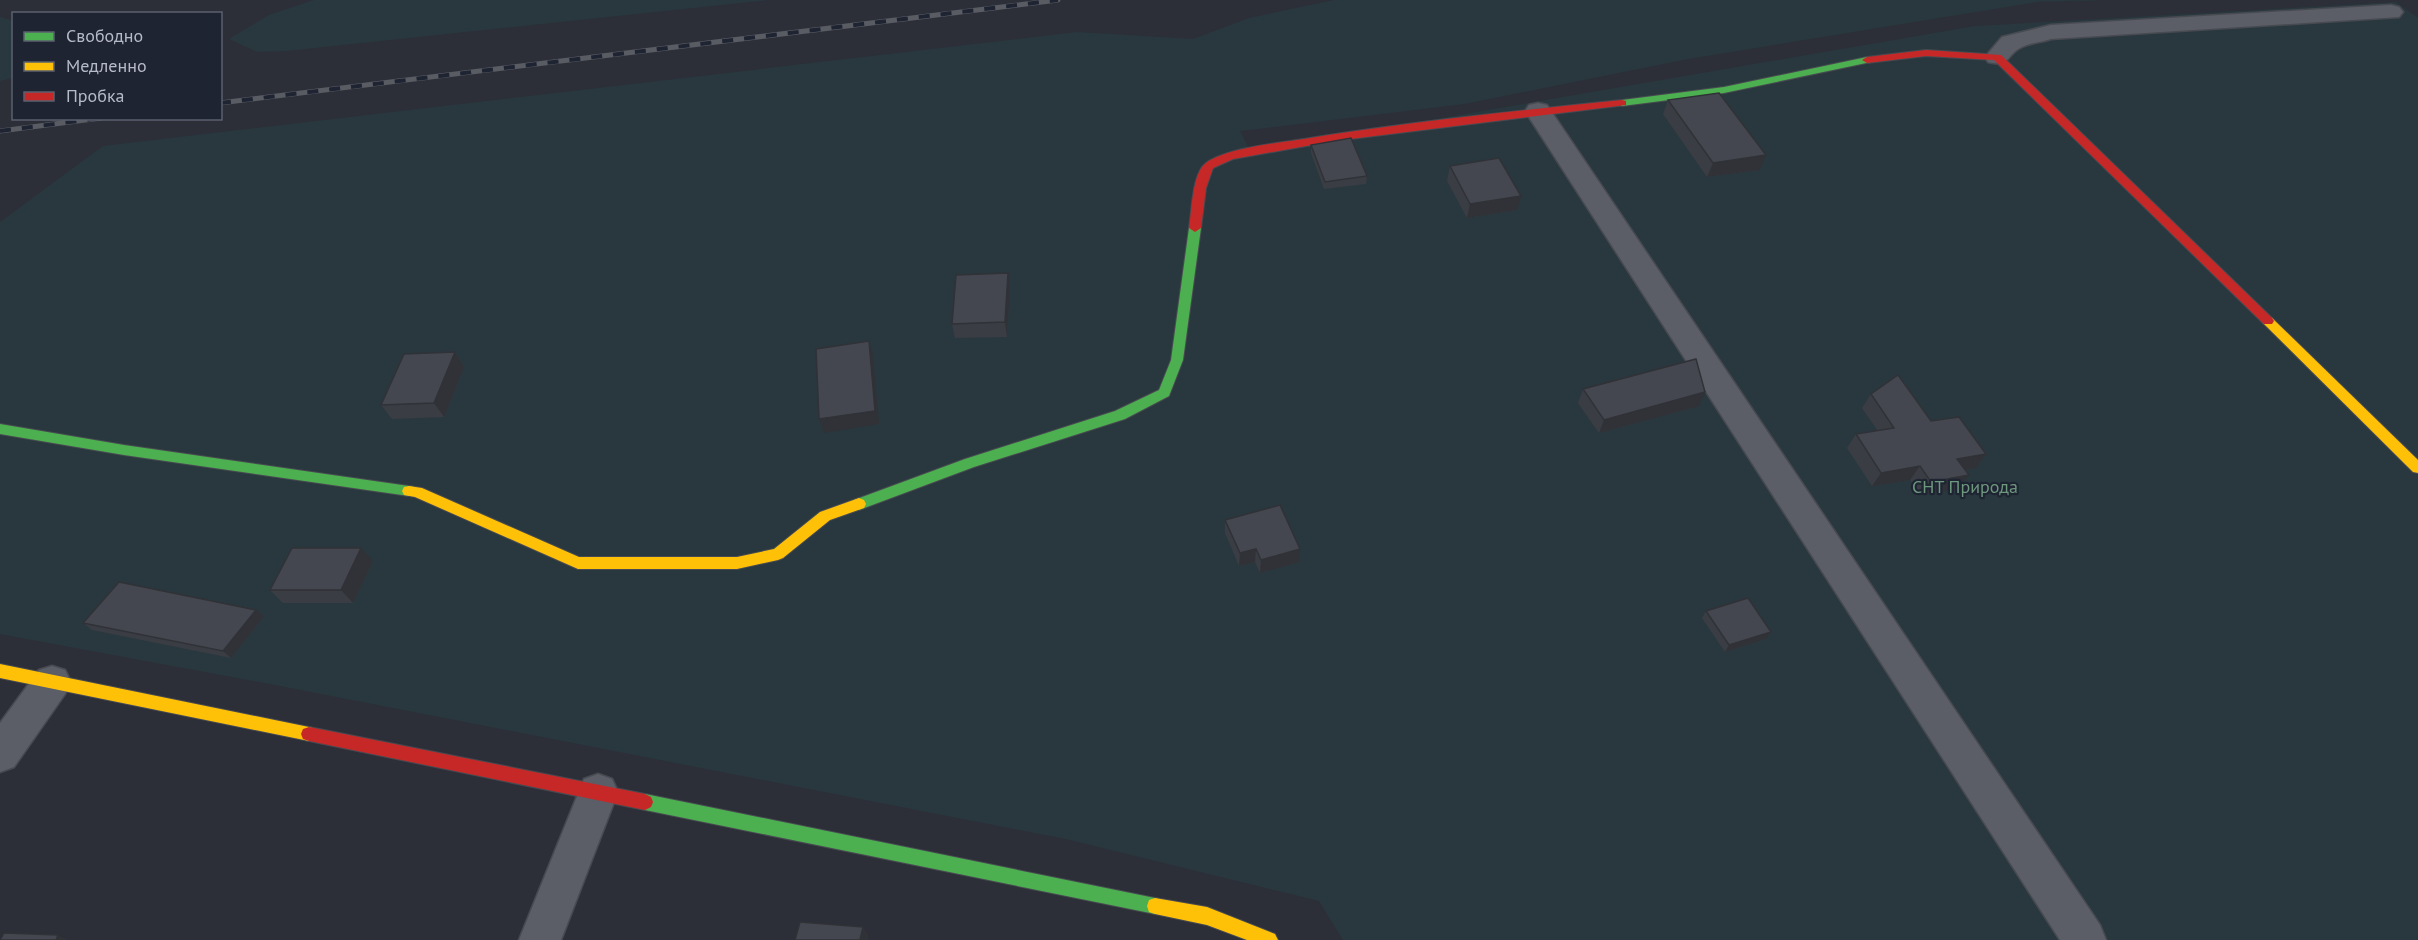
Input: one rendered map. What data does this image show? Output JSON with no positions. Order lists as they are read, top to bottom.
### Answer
{
  "parks": ["СНТ Природа"],
  "legend": ["Свободно", "Медленно", "Пробка"]
}
